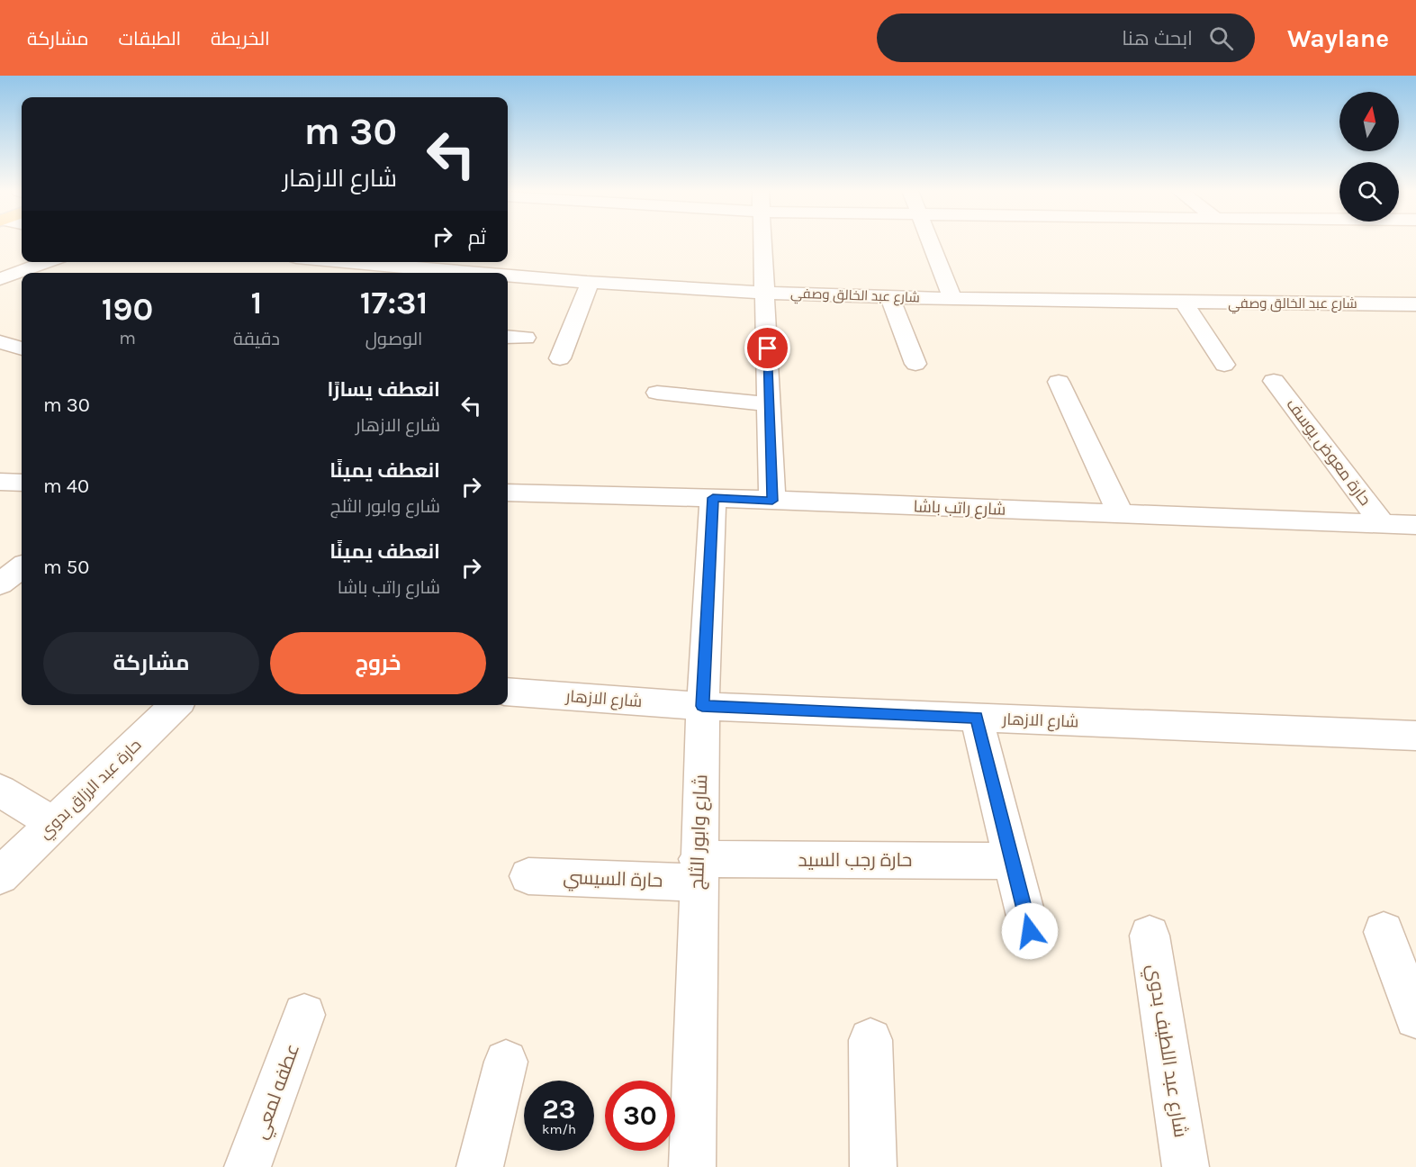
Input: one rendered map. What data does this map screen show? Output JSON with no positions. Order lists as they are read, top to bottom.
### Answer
{
  "streets": {
    "street": [
      "شارع عبد الخالق وصفي",
      "حارة معوض يوسف",
      "شارع راتب باشا",
      "شارع الازهار",
      "حارة عبد الرزاق بدوي",
      "شارع وابور الثلج",
      "حارة رجب السيد",
      "حارة السيسي",
      "شارع عبد اللطيف بدوي",
      "عطفه لمعي"
    ]
  },
  "crossings": [
    ["حارة معوض يوسف", "شارع راتب باشا"],
    ["شارع راتب باشا", "شارع وابور الثلج"],
    ["شارع الازهار", "شارع وابور الثلج"],
    ["شارع وابور الثلج", "حارة رجب السيد"],
    ["شارع وابور الثلج", "حارة السيسي"],
    ["حارة رجب السيد", "حارة السيسي"]
  ],
  "north": "top",
  "page": {
    "header": "Waylane",
    "search": "ابحث هنا",
    "nav": ["الخريطة", "الطبقات", "مشاركة"],
    "turn": ["30 m", "شارع الازهار"],
    "then": "ثم",
    "eta": [
      "17:31",
      "الوصول",
      "1",
      "دقيقة",
      "190",
      "m"
    ],
    "list": [
      {
        "name": "انعطف يسارًا",
        "note": "شارع الازهار",
        "value": "30 m"
      },
      {
        "name": "انعطف يمينًا",
        "note": "شارع وابور الثلج",
        "value": "40 m"
      },
      {
        "name": "انعطف يمينًا",
        "note": "شارع راتب باشا",
        "value": "50 m"
      }
    ],
    "buttons": ["خروج", "مشاركة"],
    "speed": "23 km/h",
    "limit": "30"
  }
}
